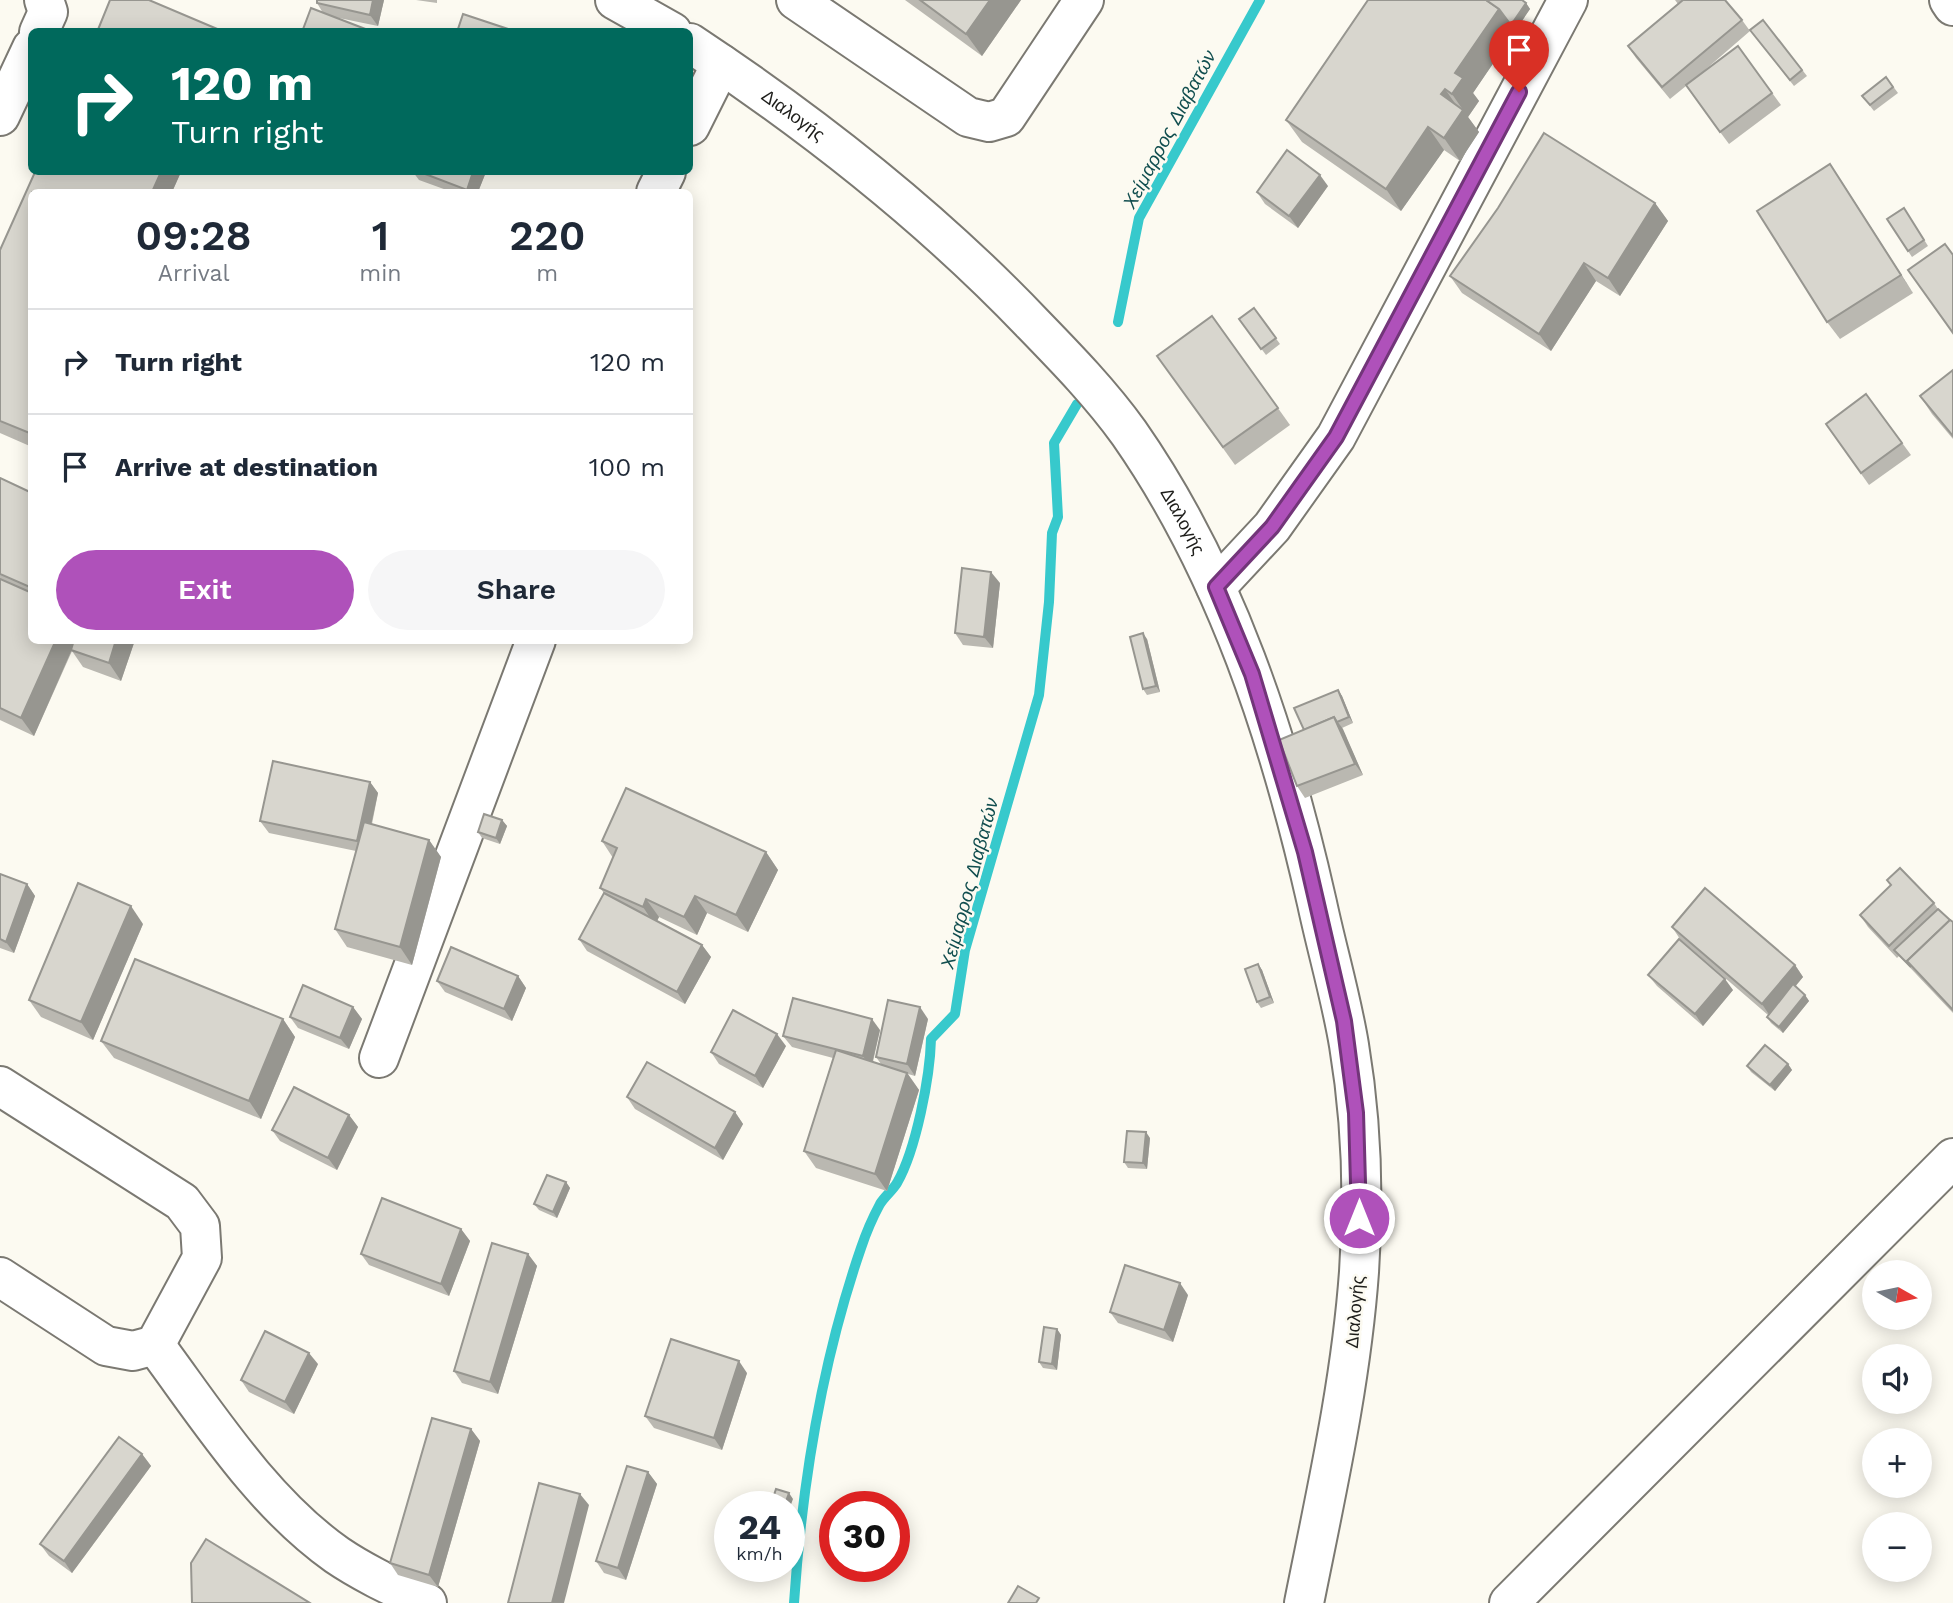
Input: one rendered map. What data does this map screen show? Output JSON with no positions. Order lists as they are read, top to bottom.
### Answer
{
  "streets": {
    "street": ["Διαλογής"]
  },
  "water": ["Χείμαρρος Διαβατών"],
  "north": "right",
  "page": {
    "turn": ["120 m", "Turn right"],
    "eta": [
      "09:28",
      "Arrival",
      "1",
      "min",
      "220",
      "m"
    ],
    "list": [
      {
        "name": "Turn right",
        "value": "120 m"
      },
      {
        "name": "Arrive at destination",
        "value": "100 m"
      }
    ],
    "buttons": ["Exit", "Share"],
    "map_buttons": ["+", "−"],
    "speed": "24 km/h",
    "limit": "30"
  }
}
